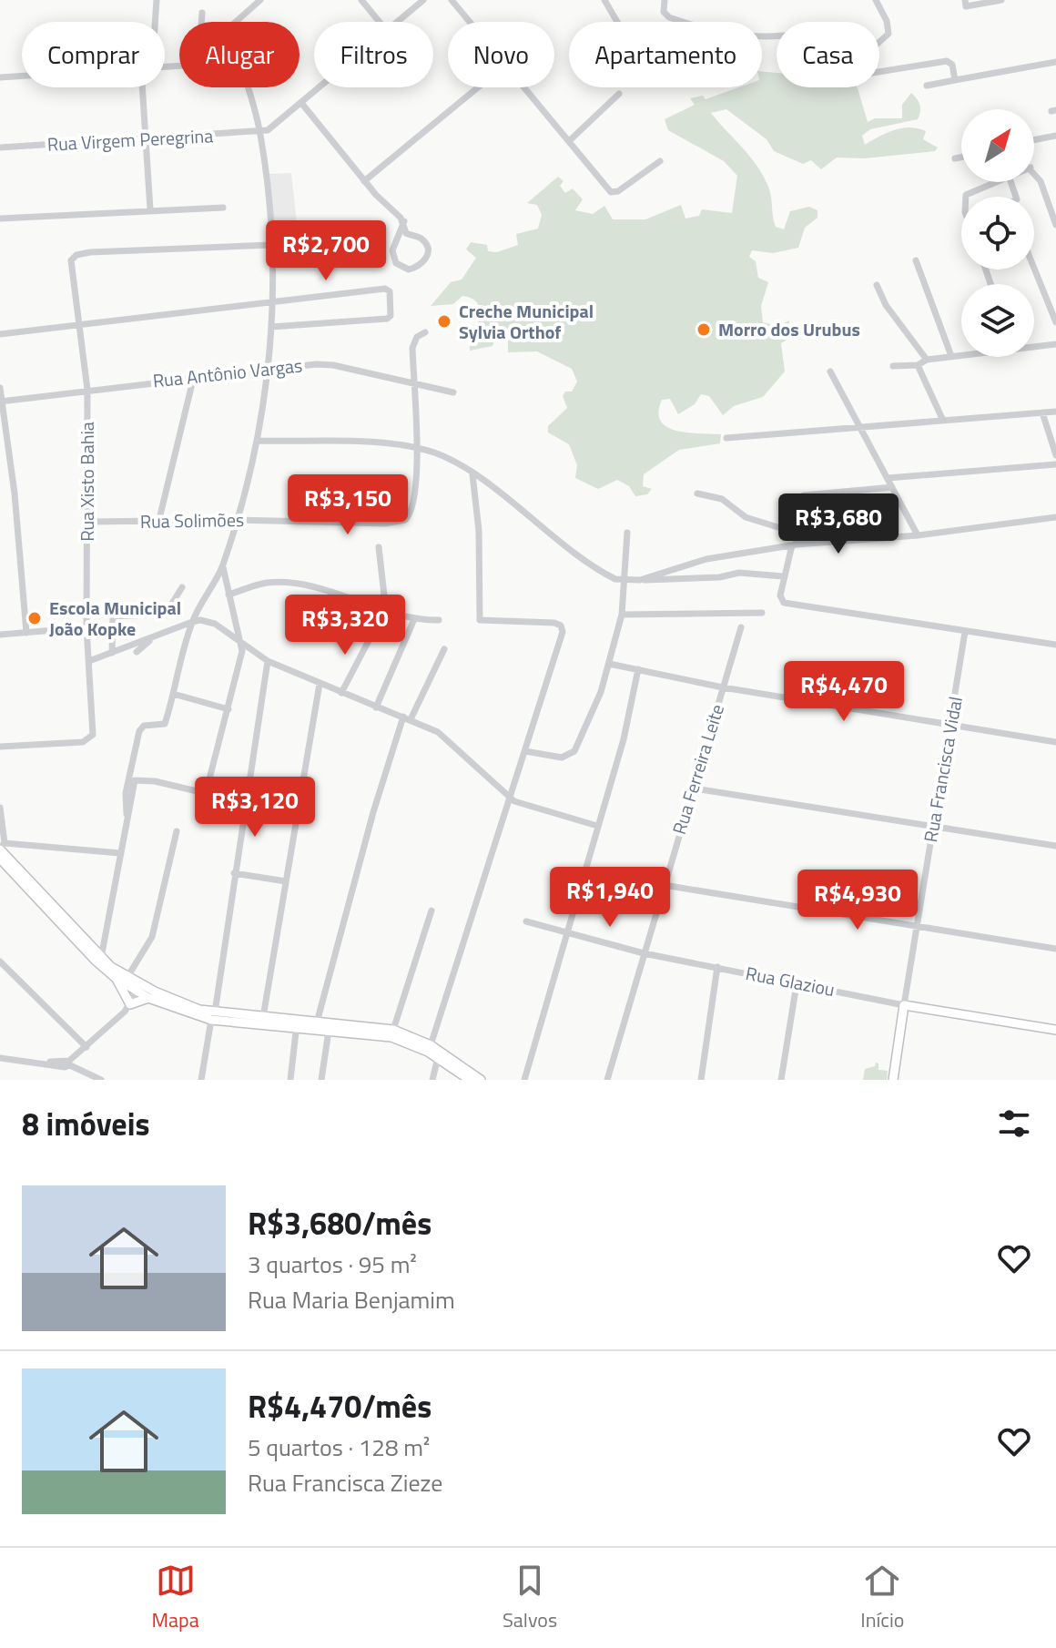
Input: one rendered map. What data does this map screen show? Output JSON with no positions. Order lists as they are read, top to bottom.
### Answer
{
  "streets": {
    "main road": ["Rua Francisca Vidal", "Rua Glaziou"],
    "street": [
      "Rua Virgem Peregrina",
      "Rua Antônio Vargas",
      "Rua Xisto Bahia",
      "Rua Solimões",
      "Rua Ferreira Leite"
    ]
  },
  "crossings": [
    ["Rua Antônio Vargas", "Rua Xisto Bahia"],
    ["Rua Antônio Vargas", "Rua Solimões"],
    ["Rua Xisto Bahia", "Rua Solimões"],
    ["Rua Ferreira Leite", "Rua Glaziou"],
    ["Rua Francisca Vidal", "Rua Glaziou"]
  ],
  "places": ["Creche Municipal Sylvia Orthof", "Morro dos Urubus", "Escola Municipal João Kopke"],
  "north": "top right",
  "page": {
    "chip": [
      "Comprar",
      "Alugar",
      "Filtros",
      "Novo",
      "Apartamento",
      "Casa"
    ],
    "price": [
      "R$2,700",
      "R$3,150",
      "R$3,680",
      "R$3,320",
      "R$4,470",
      "R$3,120",
      "R$1,940",
      "R$4,930"
    ],
    "heading": "8 imóveis",
    "list": [
      {
        "name": "R$3,680/mês",
        "note": "3 quartos · 95 m² · Rua Maria Benjamim"
      },
      {
        "name": "R$4,470/mês",
        "note": "5 quartos · 128 m² · Rua Francisca Zieze"
      }
    ],
    "tabs": ["Mapa", "Salvos", "Início"]
  }
}
